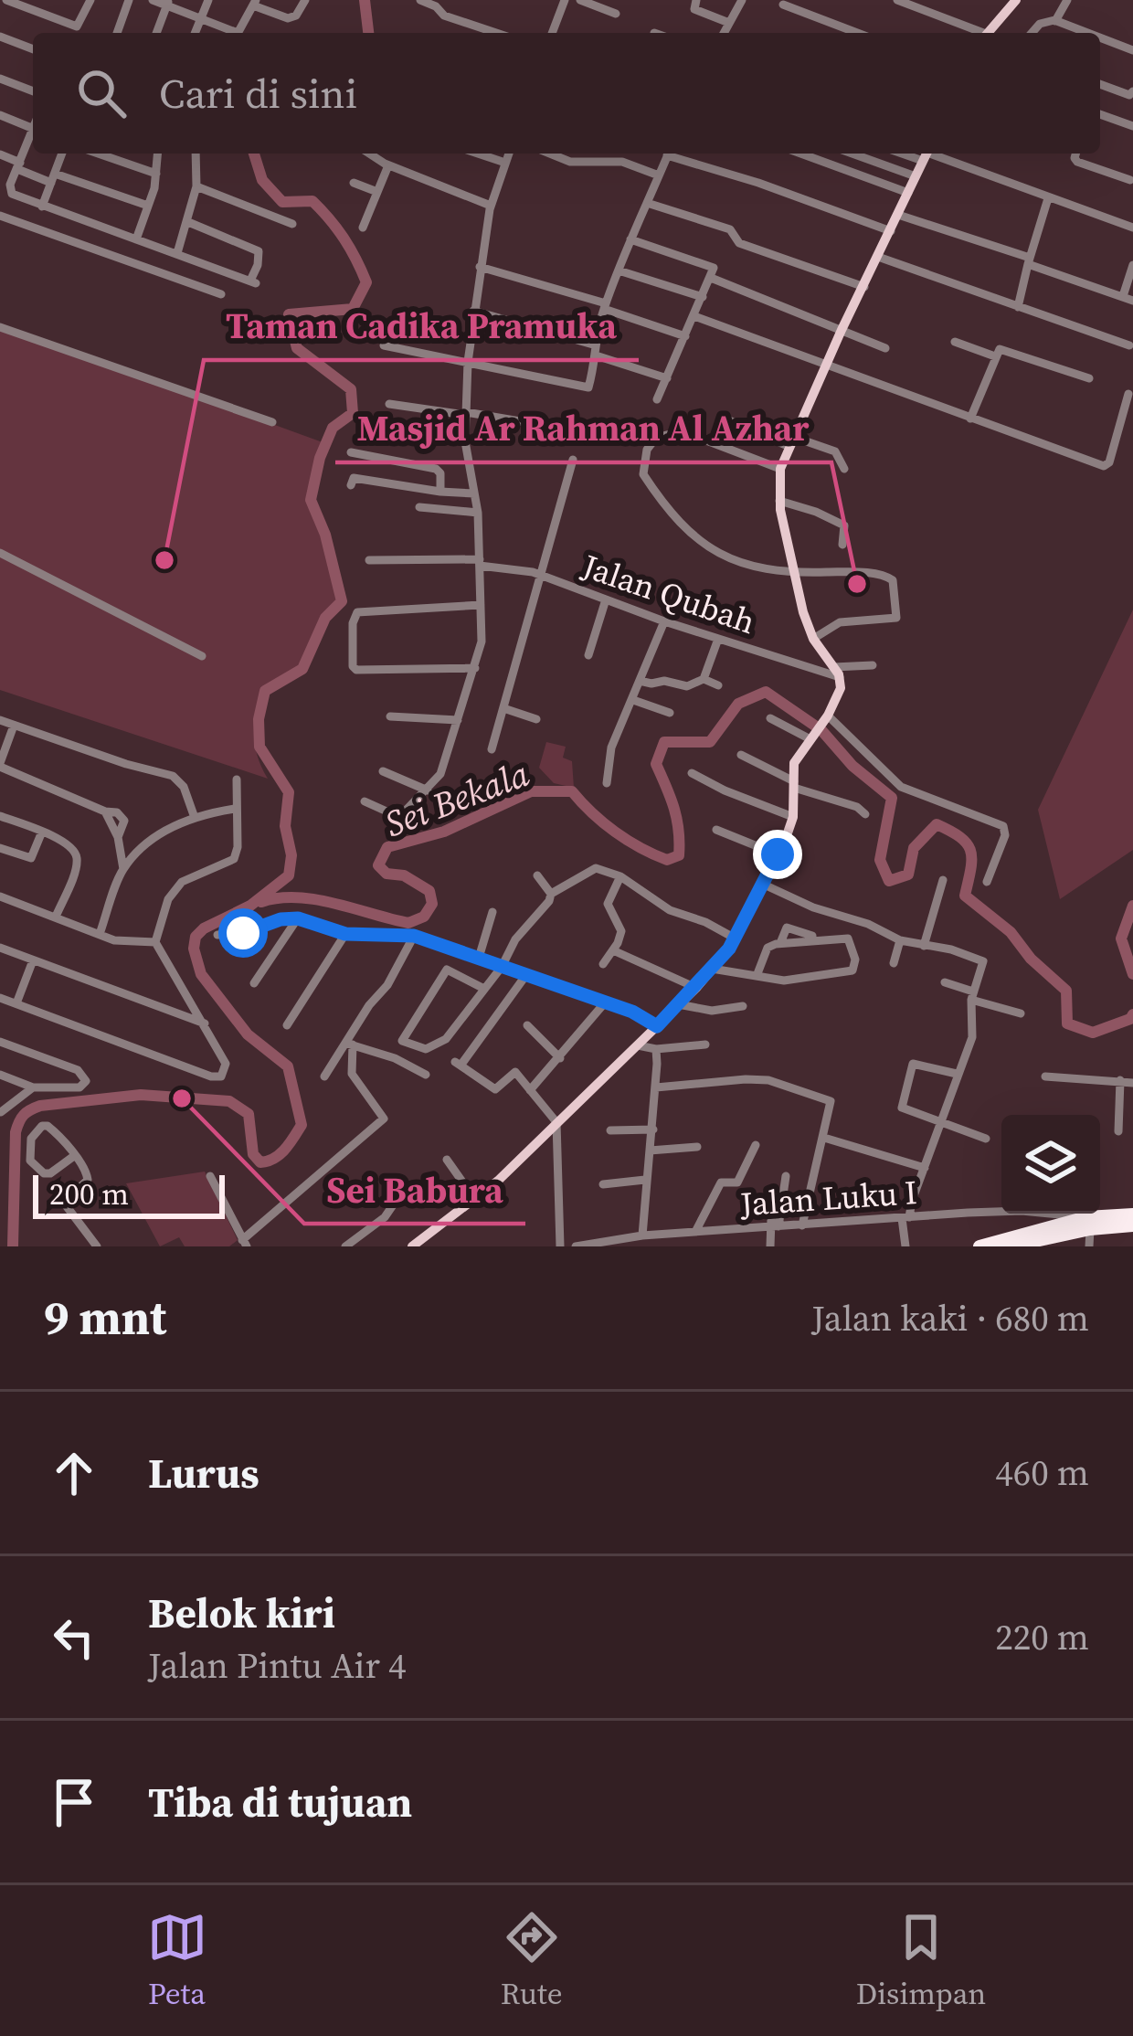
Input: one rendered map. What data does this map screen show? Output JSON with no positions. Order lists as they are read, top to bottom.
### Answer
{
  "streets": {
    "street": ["Jalan Qubah", "Jalan Luku I"]
  },
  "water": ["Sei Bekala"],
  "places": ["Taman Cadika Pramuka", "Masjid Ar Rahman Al Azhar", "Sei Babura"],
  "scale_bar": "200 m",
  "page": {
    "search": "Cari di sini",
    "scale": "200 m",
    "heading": ["9 mnt", "Jalan kaki · 680 m"],
    "list": [
      ["Lurus", "460 m"],
      ["Belok kiri", "Jalan Pintu Air 4", "220 m"],
      "Tiba di tujuan"
    ],
    "nav": ["Peta", "Rute", "Disimpan"]
  }
}
